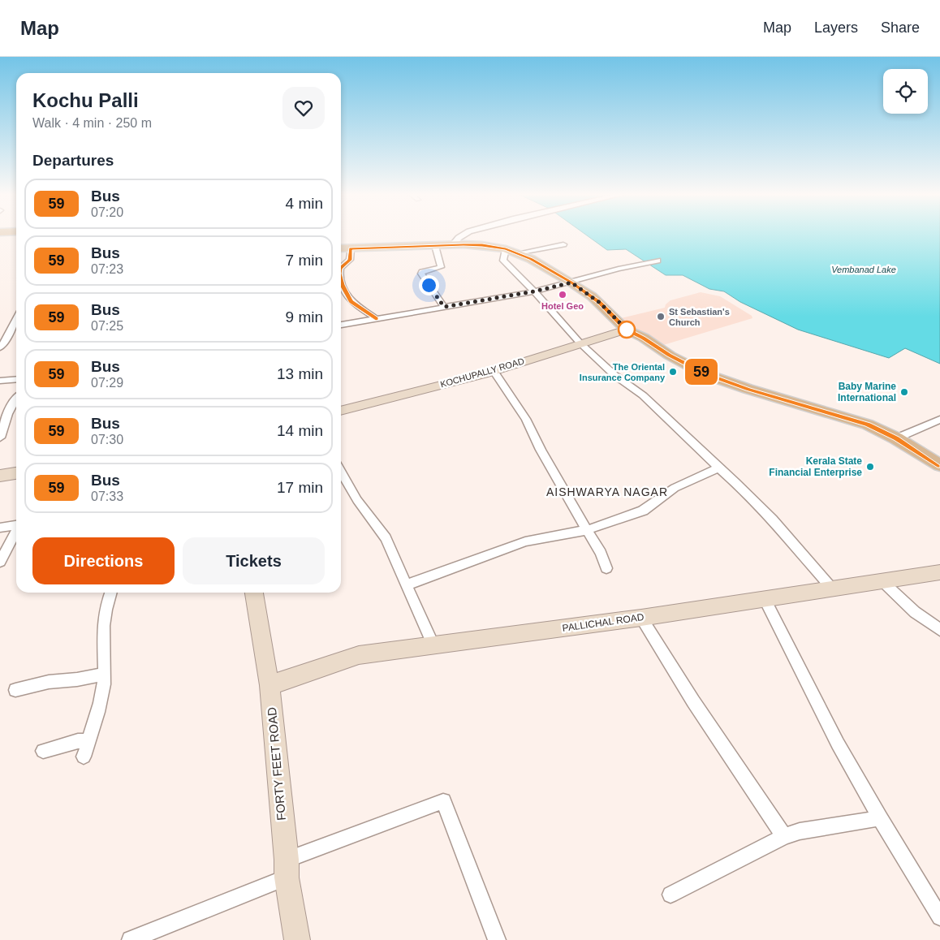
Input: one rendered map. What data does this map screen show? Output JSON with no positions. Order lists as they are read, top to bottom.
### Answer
{
  "streets": {
    "main road": ["KOCHUPALLY ROAD", "PALLICHAL ROAD", "FORTY FEET ROAD"]
  },
  "crossings": [
    ["PALLICHAL ROAD", "FORTY FEET ROAD"]
  ],
  "districts": ["AISHWARYA NAGAR"],
  "water": ["Vembanad Lake"],
  "places": [
    "Hotel Geo",
    "St Sebastian's Church",
    "The Oriental Insurance Company",
    "Baby Marine International",
    "Kerala State Financial Enterprise"
  ],
  "lines": ["bus line 59"],
  "page": {
    "header": "Map",
    "nav": ["Map", "Layers", "Share"],
    "on_map": "59",
    "heading": [
      ["Kochu Palli", "Walk · 4 min · 250 m"],
      "Departures"
    ],
    "list": [
      {
        "mark": "59",
        "name": "Bus",
        "note": "07:20",
        "value": "4 min"
      },
      {
        "mark": "59",
        "name": "Bus",
        "note": "07:23",
        "value": "7 min"
      },
      {
        "mark": "59",
        "name": "Bus",
        "note": "07:25",
        "value": "9 min"
      },
      {
        "mark": "59",
        "name": "Bus",
        "note": "07:29",
        "value": "13 min"
      },
      {
        "mark": "59",
        "name": "Bus",
        "note": "07:30",
        "value": "14 min"
      },
      {
        "mark": "59",
        "name": "Bus",
        "note": "07:33",
        "value": "17 min"
      }
    ],
    "buttons": ["Directions", "Tickets"]
  }
}
